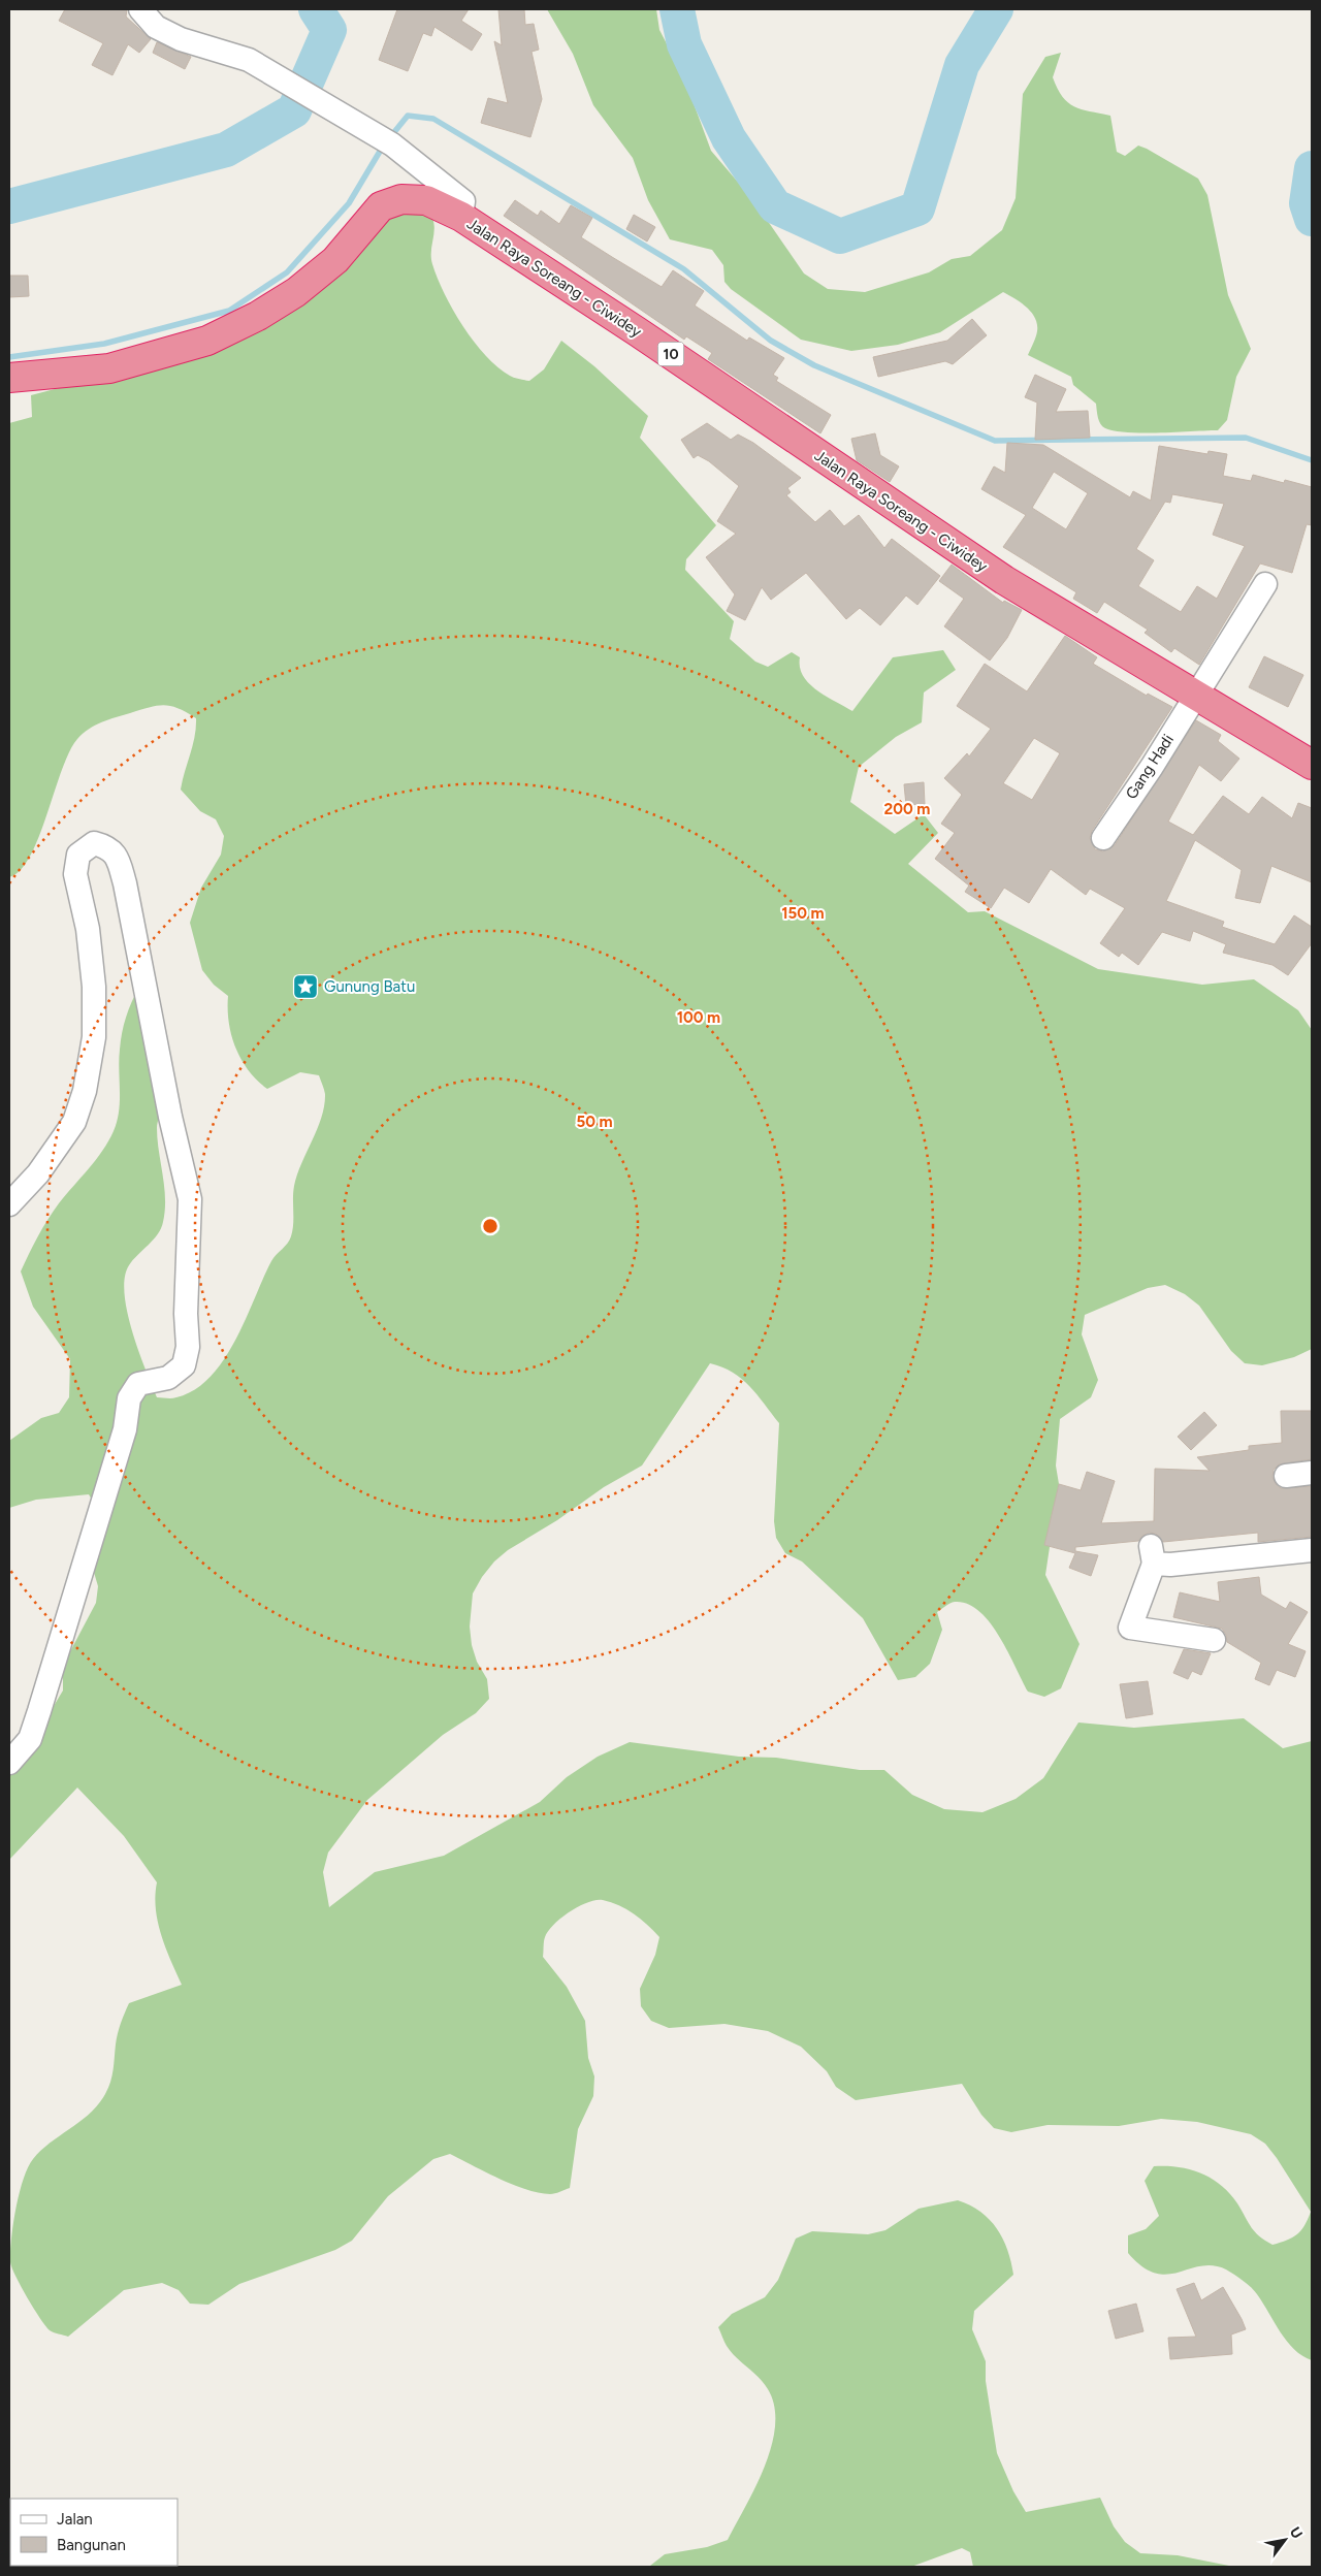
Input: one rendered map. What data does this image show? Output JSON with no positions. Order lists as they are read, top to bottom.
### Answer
{
  "streets": {
    "highway": ["Jalan Raya Soreang - Ciwidey", "10"],
    "street": ["Gang Hadi"]
  },
  "crossings": [
    ["Jalan Raya Soreang - Ciwidey", "Gang Hadi"]
  ],
  "places": {
    "place": ["Gunung Batu"]
  },
  "legend": ["Jalan", "Bangunan"],
  "north": "top right",
  "rings": [
    "200 m",
    "150 m",
    "100 m",
    "50 m"
  ]
}
